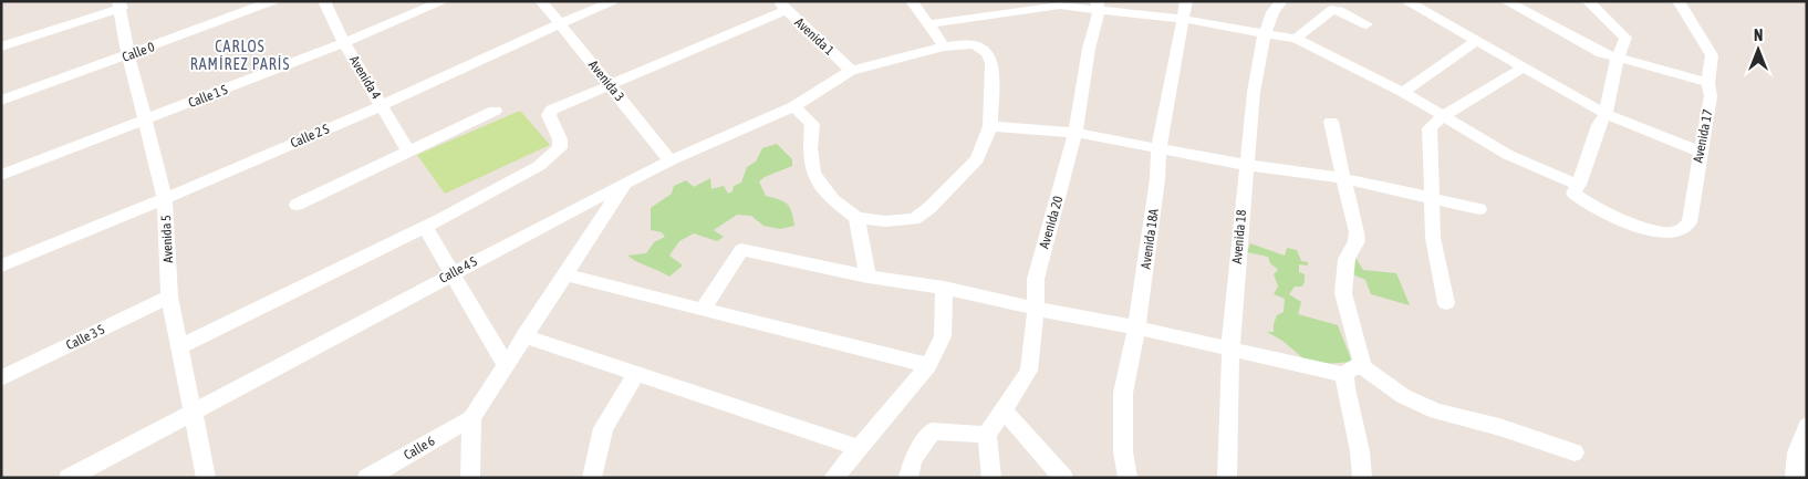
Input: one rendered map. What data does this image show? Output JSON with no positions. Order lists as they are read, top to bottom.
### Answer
{
  "streets": {
    "street": [
      "Avenida 1",
      "Calle 0",
      "Avenida 4",
      "Avenida 3",
      "Calle 1 S",
      "Calle 2 S",
      "Avenida 17",
      "Avenida 20",
      "Avenida 18",
      "Avenida 5",
      "Avenida 18A",
      "Calle 4 S",
      "Calle 3 S",
      "Calle 6"
    ]
  },
  "crossings": [
    ["Avenida 1", "Calle 4 S"],
    ["Calle 0", "Avenida 5"],
    ["Avenida 4", "Calle 1 S"],
    ["Avenida 4", "Calle 2 S"],
    ["Avenida 3", "Calle 2 S"],
    ["Avenida 3", "Calle 4 S"],
    ["Calle 1 S", "Avenida 5"],
    ["Calle 2 S", "Avenida 5"],
    ["Avenida 5", "Calle 4 S"],
    ["Avenida 5", "Calle 3 S"]
  ],
  "districts": ["CARLOS RAMÍREZ PARÍS"],
  "north": "top"
}
